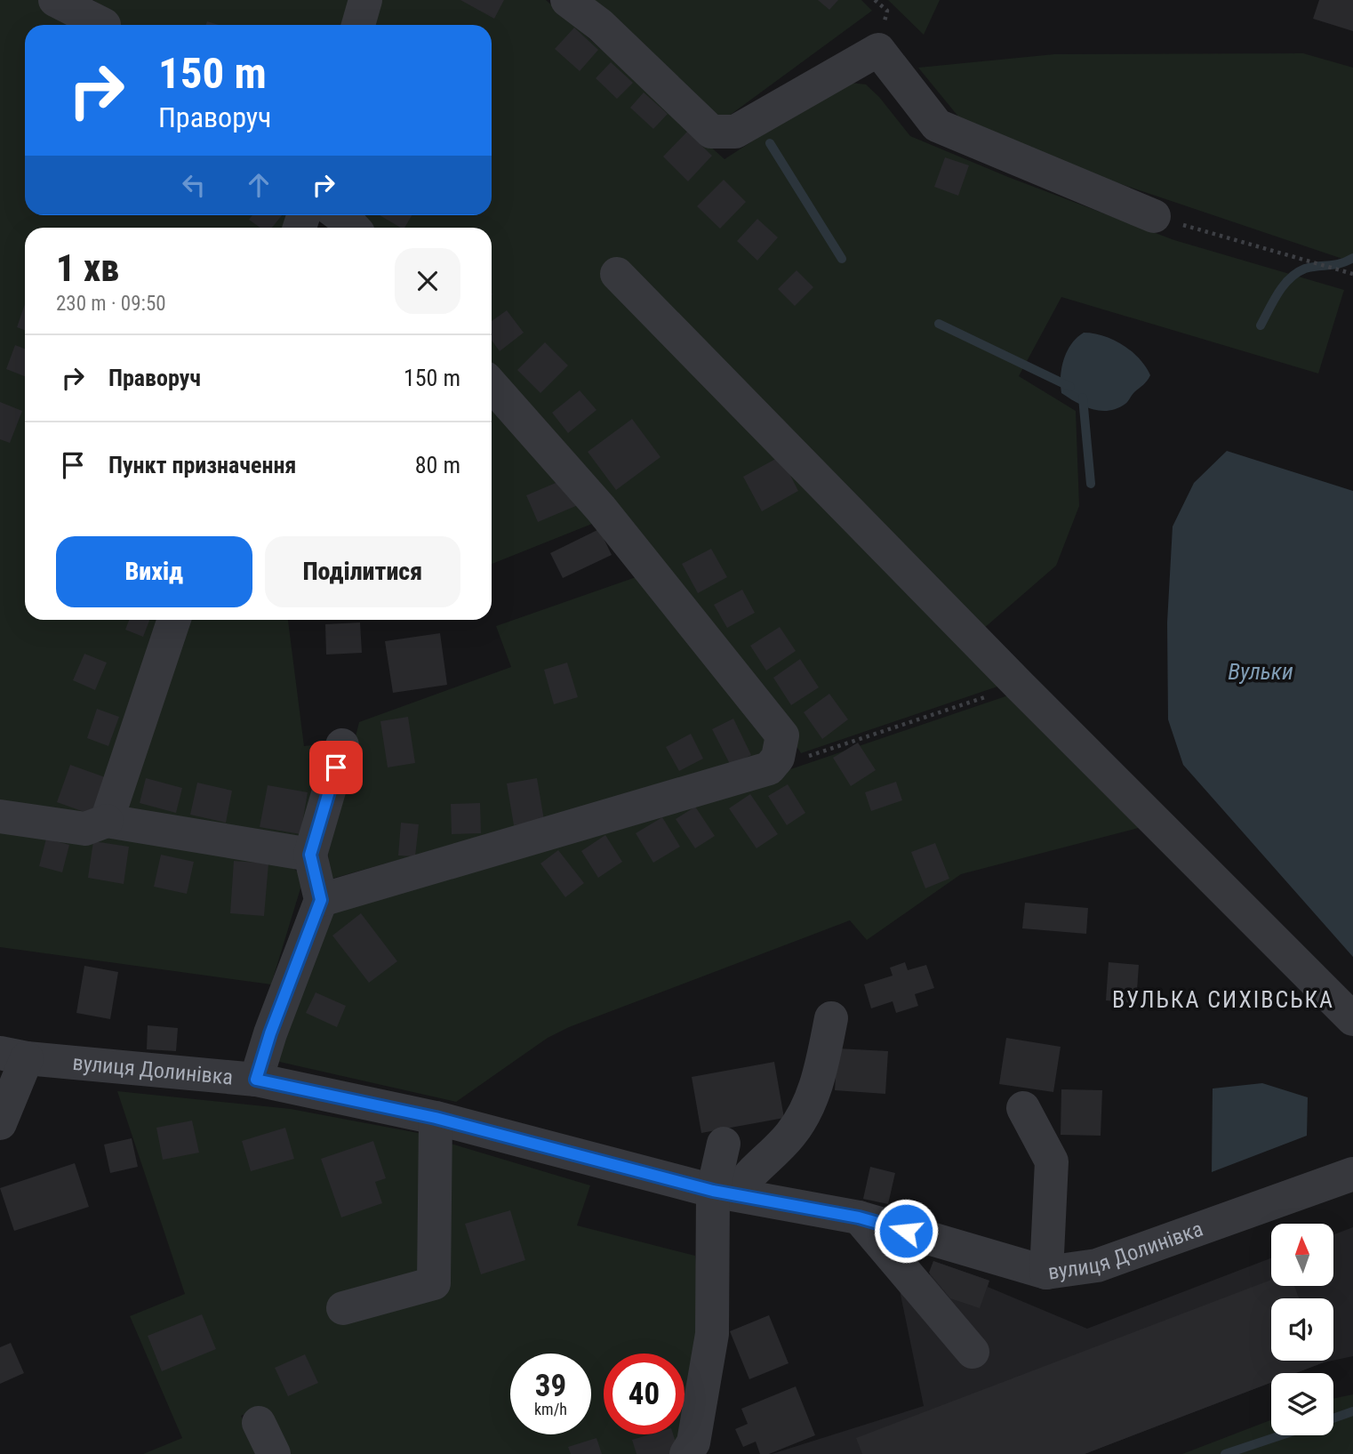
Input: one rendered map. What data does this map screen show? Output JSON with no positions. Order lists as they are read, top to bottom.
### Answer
{
  "streets": {
    "street": ["вулиця Долинівка"]
  },
  "districts": ["ВУЛЬКА СИХІВСЬКА"],
  "water": ["Вульки"],
  "north": "top",
  "page": {
    "turn": ["150 m", "Праворуч"],
    "heading": ["1 хв", "230 m · 09:50"],
    "list": [
      {
        "name": "Праворуч",
        "value": "150 m"
      },
      {
        "name": "Пункт призначення",
        "value": "80 m"
      }
    ],
    "buttons": ["Вихід", "Поділитися"],
    "speed": "39 km/h",
    "limit": "40"
  }
}
